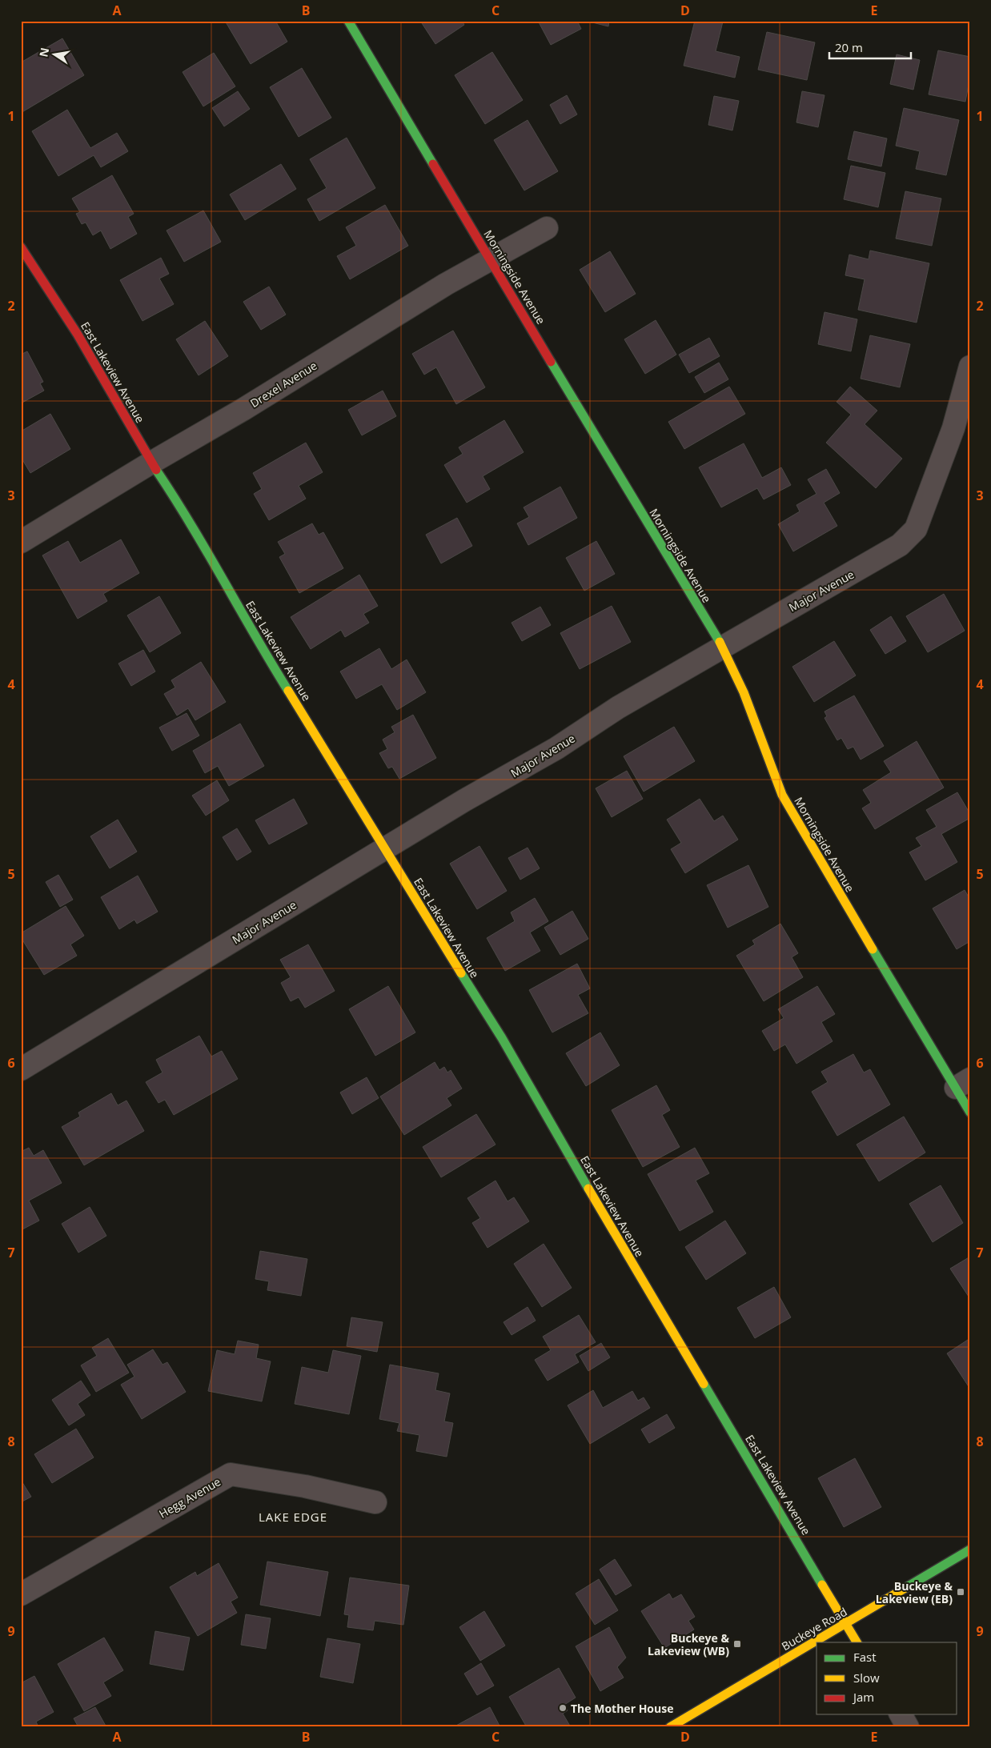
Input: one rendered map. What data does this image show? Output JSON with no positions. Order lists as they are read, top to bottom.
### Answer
{
  "streets": {
    "street": [
      "Morningside Avenue",
      "East Lakeview Avenue",
      "Drexel Avenue",
      "Major Avenue",
      "Hegg Avenue",
      "Buckeye Road"
    ]
  },
  "crossings": [
    ["Morningside Avenue", "Drexel Avenue"],
    ["Morningside Avenue", "Major Avenue"],
    ["East Lakeview Avenue", "Drexel Avenue"],
    ["East Lakeview Avenue", "Major Avenue"],
    ["East Lakeview Avenue", "Buckeye Road"]
  ],
  "districts": ["LAKE EDGE"],
  "places": {
    "transit": ["Buckeye & Lakeview (EB)", "Buckeye & Lakeview (WB)"],
    "other": ["The Mother House"]
  },
  "legend": ["Fast", "Slow", "Jam"],
  "scale_bar": "20 m",
  "north": "left",
  "grid": {
    "columns": [
      "A",
      "B",
      "C",
      "D",
      "E"
    ],
    "rows": [
      "1",
      "2",
      "3",
      "4",
      "5",
      "6",
      "7",
      "8",
      "9"
    ]
  }
}
